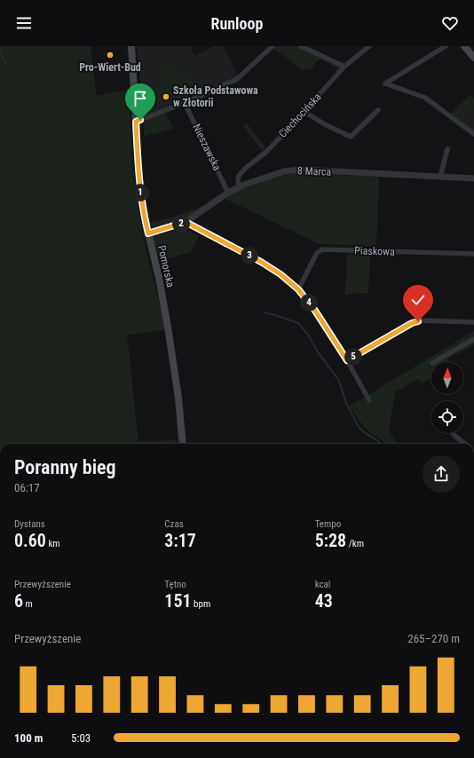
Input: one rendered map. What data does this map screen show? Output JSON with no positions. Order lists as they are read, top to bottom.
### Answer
{
  "streets": {
    "main road": ["Pomorska"],
    "street": [
      "Ciechocińska",
      "Nieszawska",
      "8 Marca",
      "Piaskowa"
    ]
  },
  "crossings": [
    ["Ciechocińska", "8 Marca"],
    ["Nieszawska", "8 Marca"],
    ["8 Marca", "Pomorska"]
  ],
  "places": ["Pro-Wiert-Bud", "Szkoła Podstawowa w Złotorii"],
  "north": "top",
  "page": {
    "header": "Runloop",
    "pins": [
      "1",
      "2",
      "3",
      "4",
      "5"
    ],
    "heading": ["Poranny bieg", "06:17"],
    "stats": [
      ["Dystans", "0.60 km"],
      ["Czas", "3:17"],
      ["Tempo", "5:28 /km"],
      ["Przewyższenie", "6 m"],
      ["Tętno", "151 bpm"],
      ["kcal", "43"]
    ],
    "chart": ["Przewyższenie", "265–270 m"],
    "list": [
      {
        "name": "100 m",
        "note": "5:03"
      }
    ]
  }
}
